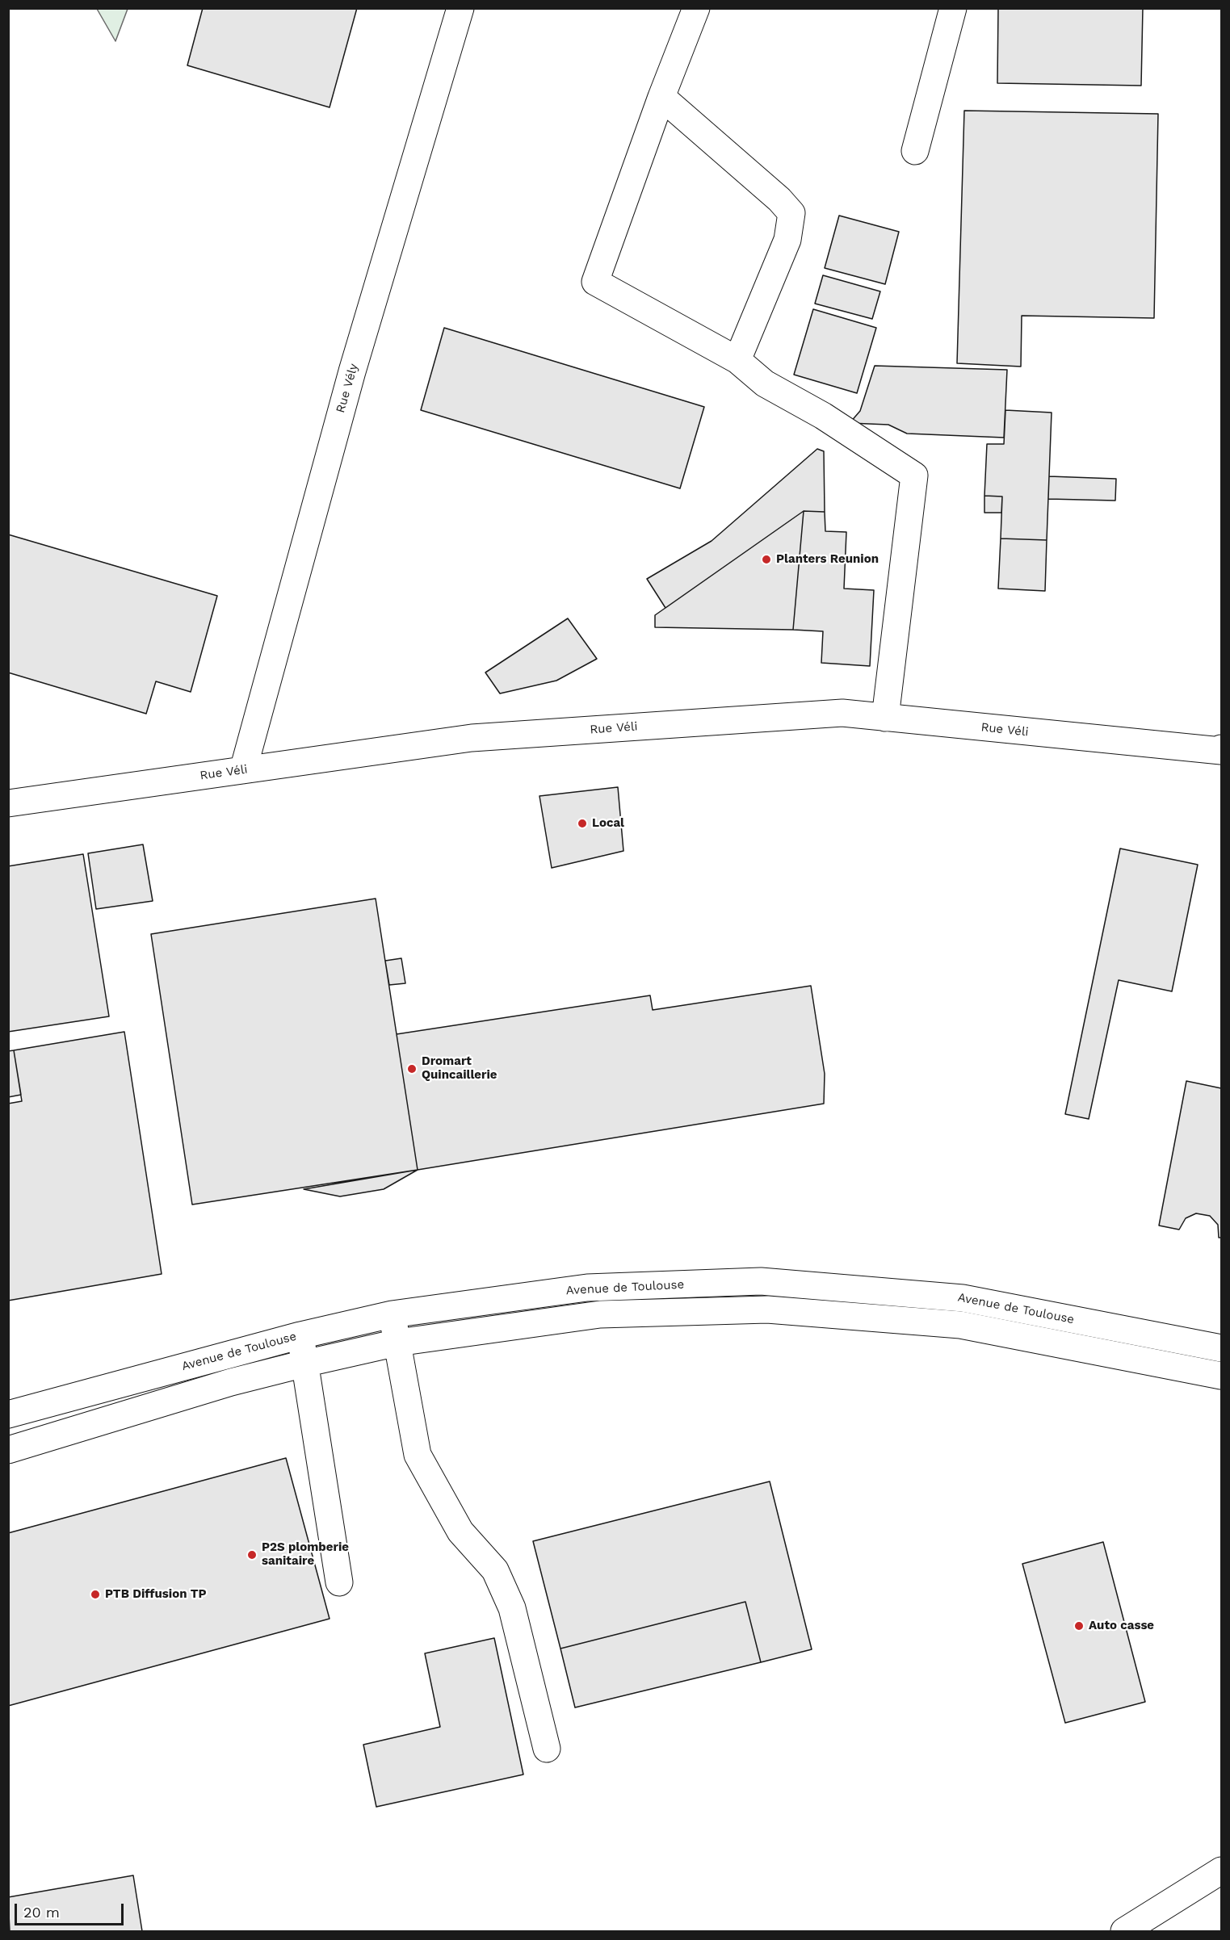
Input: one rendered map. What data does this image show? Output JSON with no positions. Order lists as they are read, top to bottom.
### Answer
{
  "streets": {
    "main road": ["Rue Vély", "Rue Véli", "Avenue de Toulouse"]
  },
  "crossings": [
    ["Rue Vély", "Rue Véli"]
  ],
  "places": [
    "Planters Reunion",
    "Local",
    "Dromart Quincaillerie",
    "P2S plomberie sanitaire",
    "PTB Diffusion TP",
    "Auto casse"
  ],
  "scale_bar": "20 m"
}
